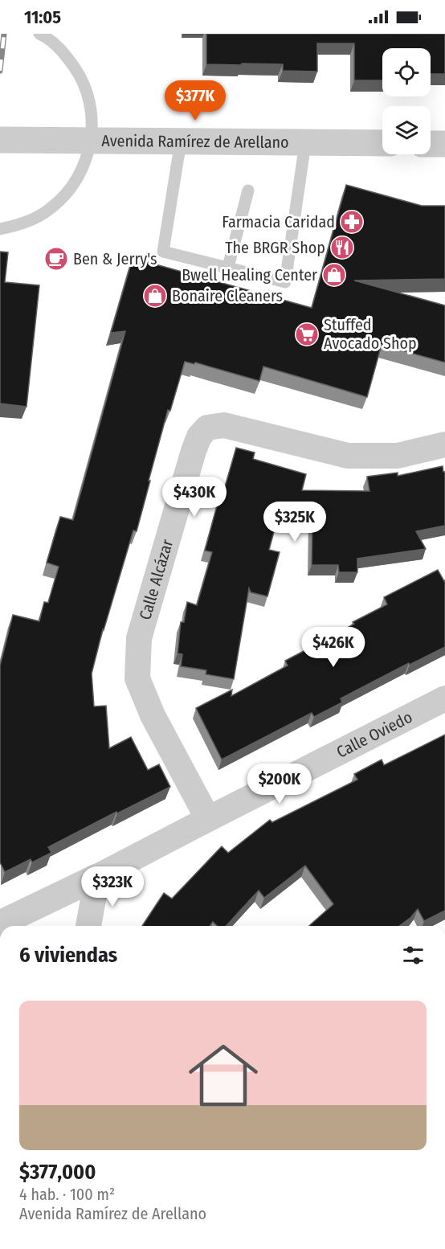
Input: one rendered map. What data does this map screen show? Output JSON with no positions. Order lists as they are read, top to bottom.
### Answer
{
  "streets": {
    "street": ["Avenida Ramírez de Arellano", "Calle Alcázar", "Calle Oviedo"]
  },
  "crossings": [
    ["Calle Alcázar", "Calle Oviedo"]
  ],
  "places": {
    "pharmacy": ["Farmacia Caridad"],
    "restaurant": ["The BRGR Shop"],
    "cafe": ["Ben & Jerry's"],
    "shop": ["Bwell Healing Center", "Bonaire Cleaners"],
    "supermarket": ["Stuffed Avocado Shop"]
  },
  "page": {
    "status": "11:05",
    "price": [
      "$377K",
      "$430K",
      "$325K",
      "$426K",
      "$200K",
      "$323K"
    ],
    "heading": "6 viviendas",
    "list": [
      {
        "name": "$377,000",
        "note": "4 hab. · 100 m² · Avenida Ramírez de Arellano"
      }
    ]
  }
}
